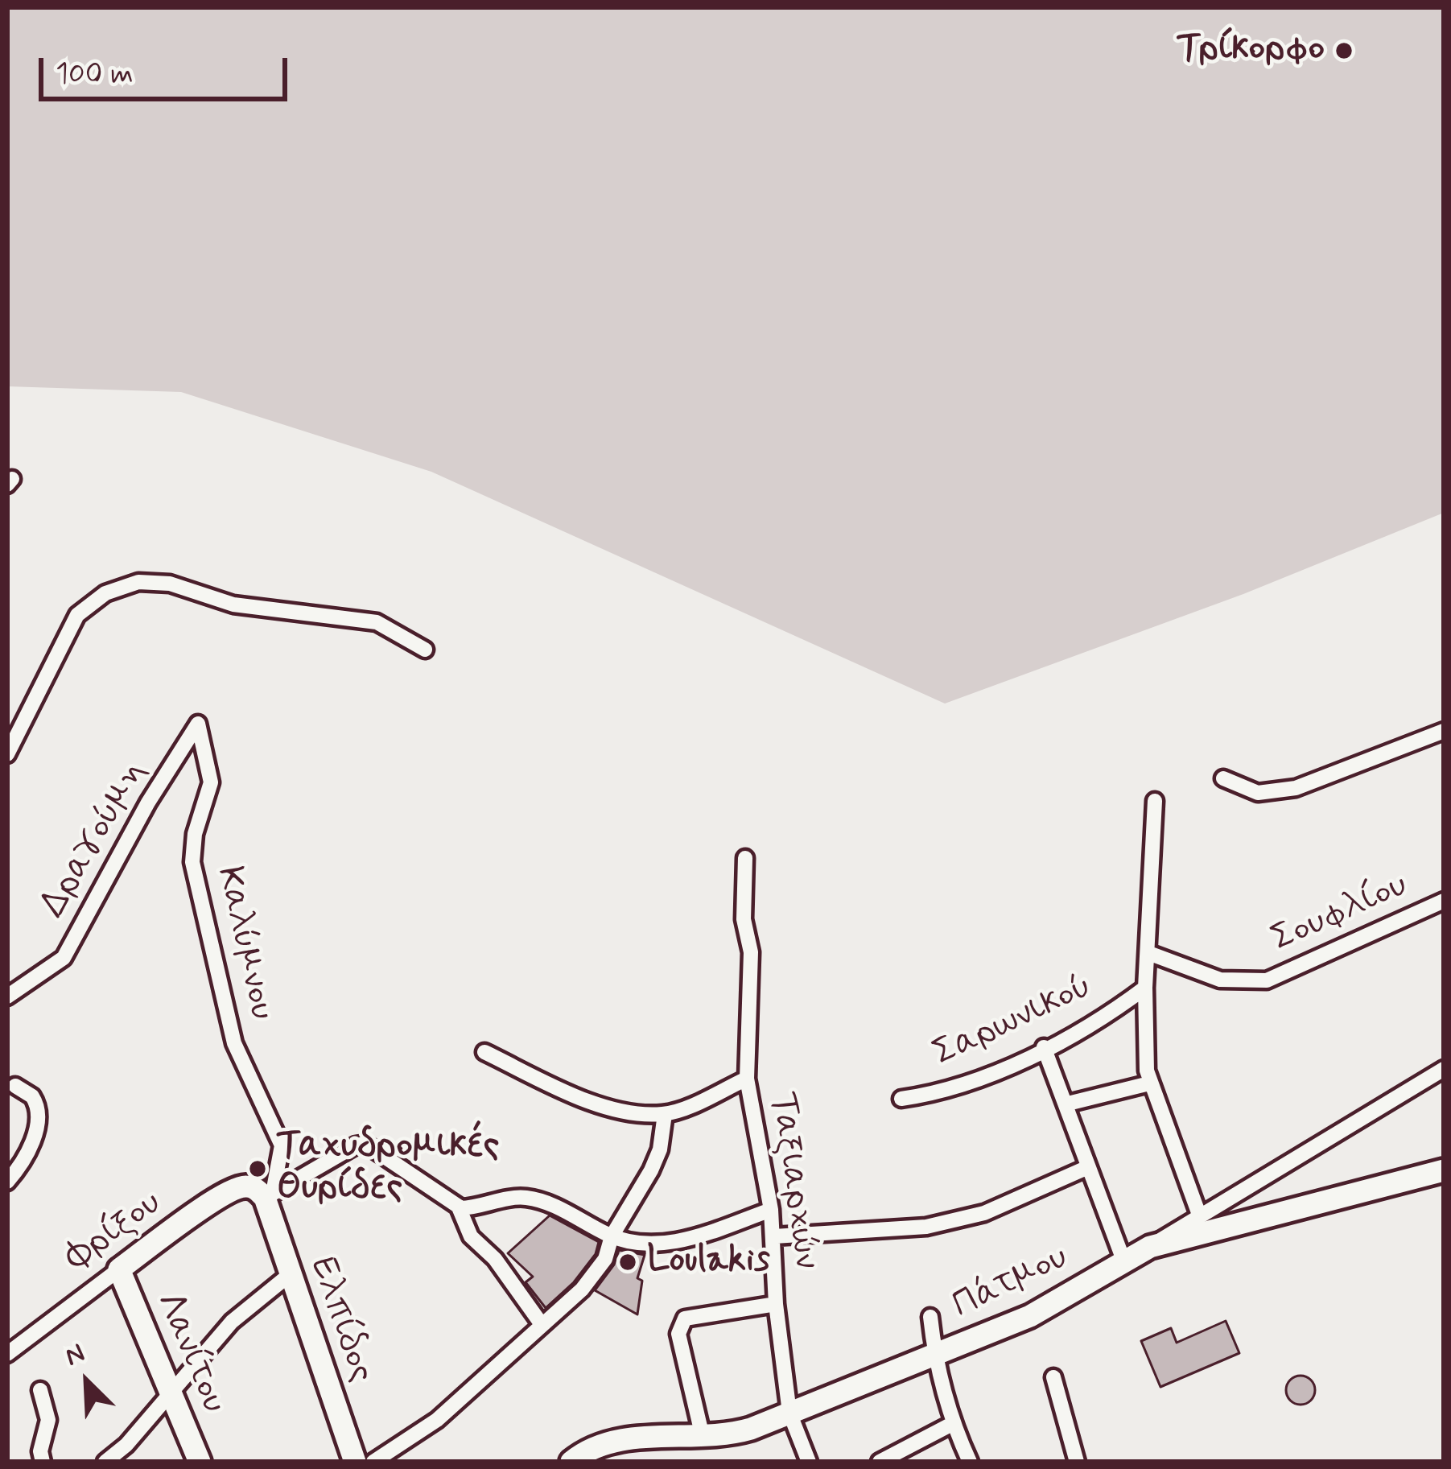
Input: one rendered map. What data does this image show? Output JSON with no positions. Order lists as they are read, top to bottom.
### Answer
{
  "streets": {
    "street": [
      "Δραγούμη",
      "Σουφλίου",
      "Καλύμνου",
      "Σαρωνικού",
      "Ταξιαρχών",
      "Φρίξου",
      "Πάτμου",
      "Ελπίδος",
      "Λανίτου"
    ]
  },
  "crossings": [
    ["Δραγούμη", "Καλύμνου"],
    ["Καλύμνου", "Φρίξου"],
    ["Καλύμνου", "Ελπίδος"],
    ["Ταξιαρχών", "Πάτμου"],
    ["Φρίξου", "Ελπίδος"],
    ["Φρίξου", "Λανίτου"]
  ],
  "places": ["Τρίκορφο", "Ταχυδρομικές Θυρίδες", "Loulakis"],
  "scale_bar": "100 m",
  "north": "top left"
}
